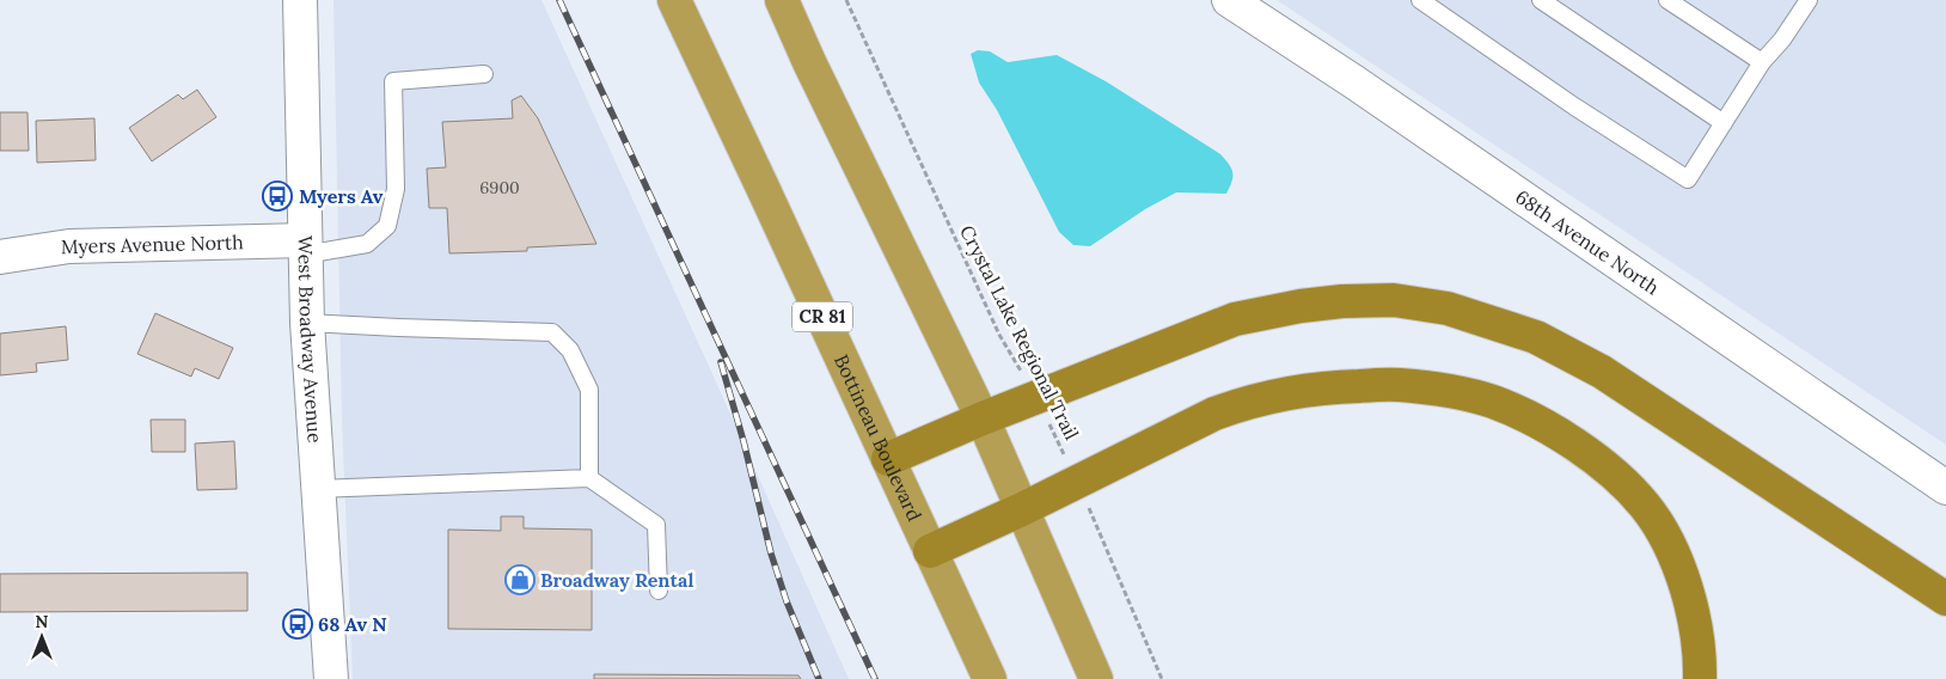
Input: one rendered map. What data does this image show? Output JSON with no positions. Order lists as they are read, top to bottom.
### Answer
{
  "streets": {
    "highway": ["CR 81", "Bottineau Boulevard"],
    "street": ["68th Avenue North", "Myers Avenue North", "West Broadway Avenue"],
    "path": ["Crystal Lake Regional Trail"]
  },
  "crossings": [
    ["Myers Avenue North", "West Broadway Avenue"]
  ],
  "places": {
    "bus stop": ["Myers Av", "68 Av N"],
    "shop": ["Broadway Rental"]
  },
  "house_numbers": ["6900"],
  "north": "top"
}
